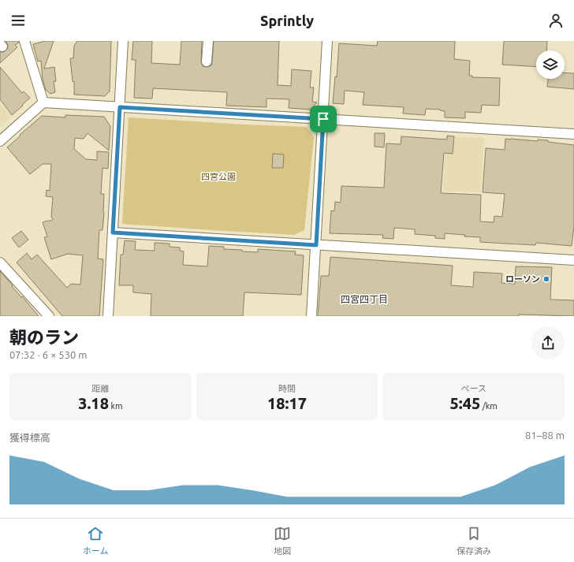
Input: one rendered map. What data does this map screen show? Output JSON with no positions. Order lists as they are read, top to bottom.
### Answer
{
  "districts": ["四宮四丁目"],
  "parks": ["四宮公園"],
  "places": ["ローソン"],
  "page": {
    "header": "Sprintly",
    "heading": ["朝のラン", "07:32 · 6 × 530 m"],
    "stats": [
      ["距離", "3.18 km"],
      ["時間", "18:17"],
      ["ペース", "5:45 /km"]
    ],
    "chart": ["獲得標高", "81–88 m"],
    "tabs": ["ホーム", "地図", "保存済み"]
  }
}
